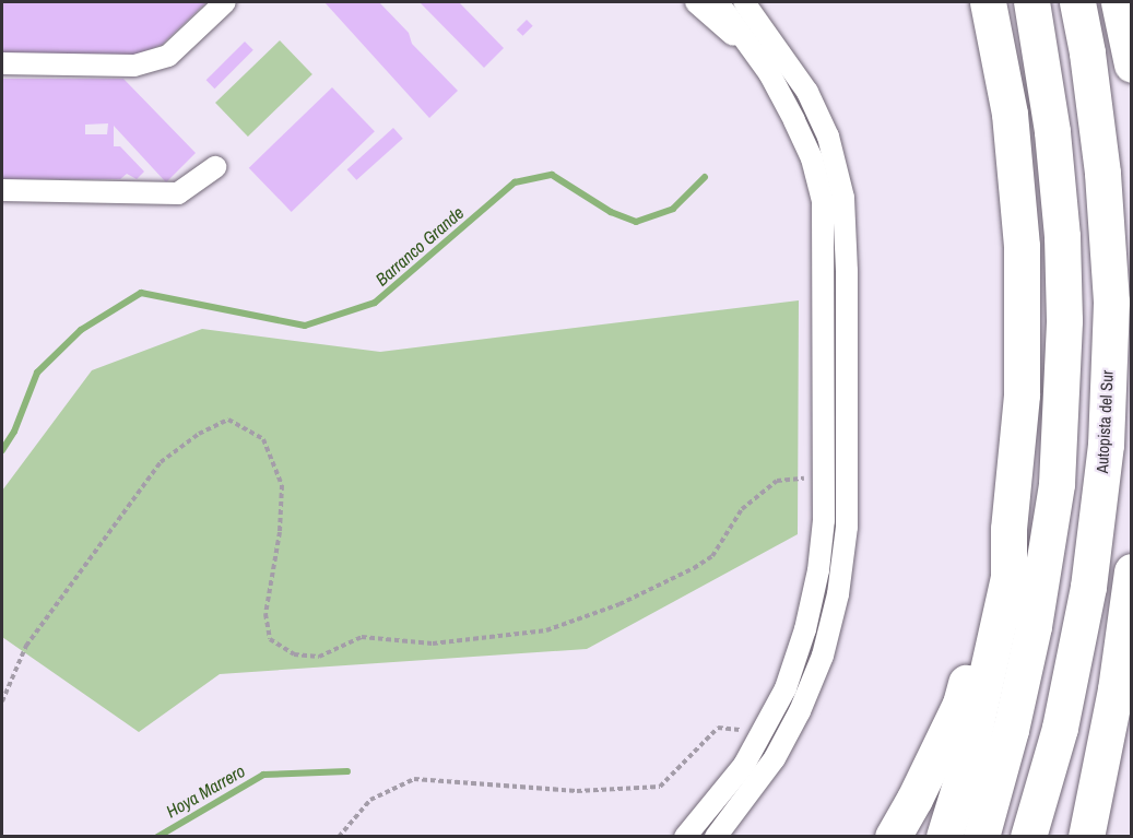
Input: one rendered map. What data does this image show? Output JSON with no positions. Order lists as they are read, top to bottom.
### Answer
{
  "streets": {
    "highway": ["Autopista del Sur"]
  },
  "water": ["Barranco Grande", "Hoya Marrero"]
}
